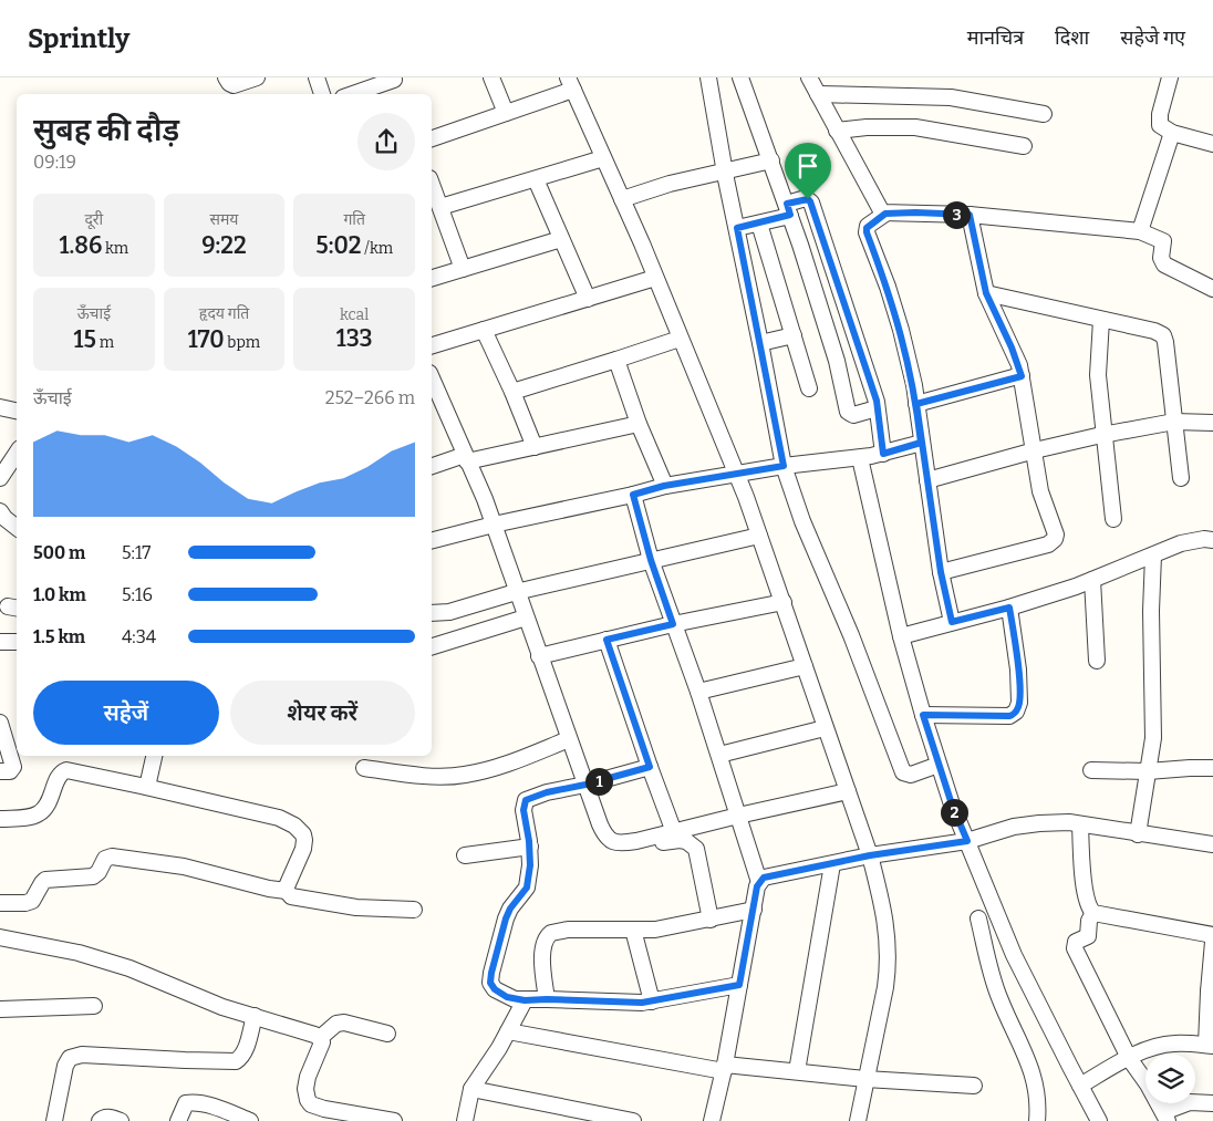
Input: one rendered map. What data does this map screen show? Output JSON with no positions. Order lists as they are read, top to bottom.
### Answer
{
  "page": {
    "header": "Sprintly",
    "nav": ["मानचित्र", "दिशा", "सहेजे गए"],
    "heading": ["सुबह की दौड़", "09:19"],
    "stats": [
      ["दूरी", "1.86 km"],
      ["समय", "9:22"],
      ["गति", "5:02 /km"],
      ["ऊँचाई", "15 m"],
      ["हृदय गति", "170 bpm"],
      ["kcal", "133"]
    ],
    "pins": ["3", "1", "2"],
    "chart": ["ऊँचाई", "252–266 m"],
    "list": [
      {
        "name": "500 m",
        "note": "5:17"
      },
      {
        "name": "1.0 km",
        "note": "5:16"
      },
      {
        "name": "1.5 km",
        "note": "4:34"
      }
    ],
    "buttons": ["सहेजें", "शेयर करें"]
  }
}
